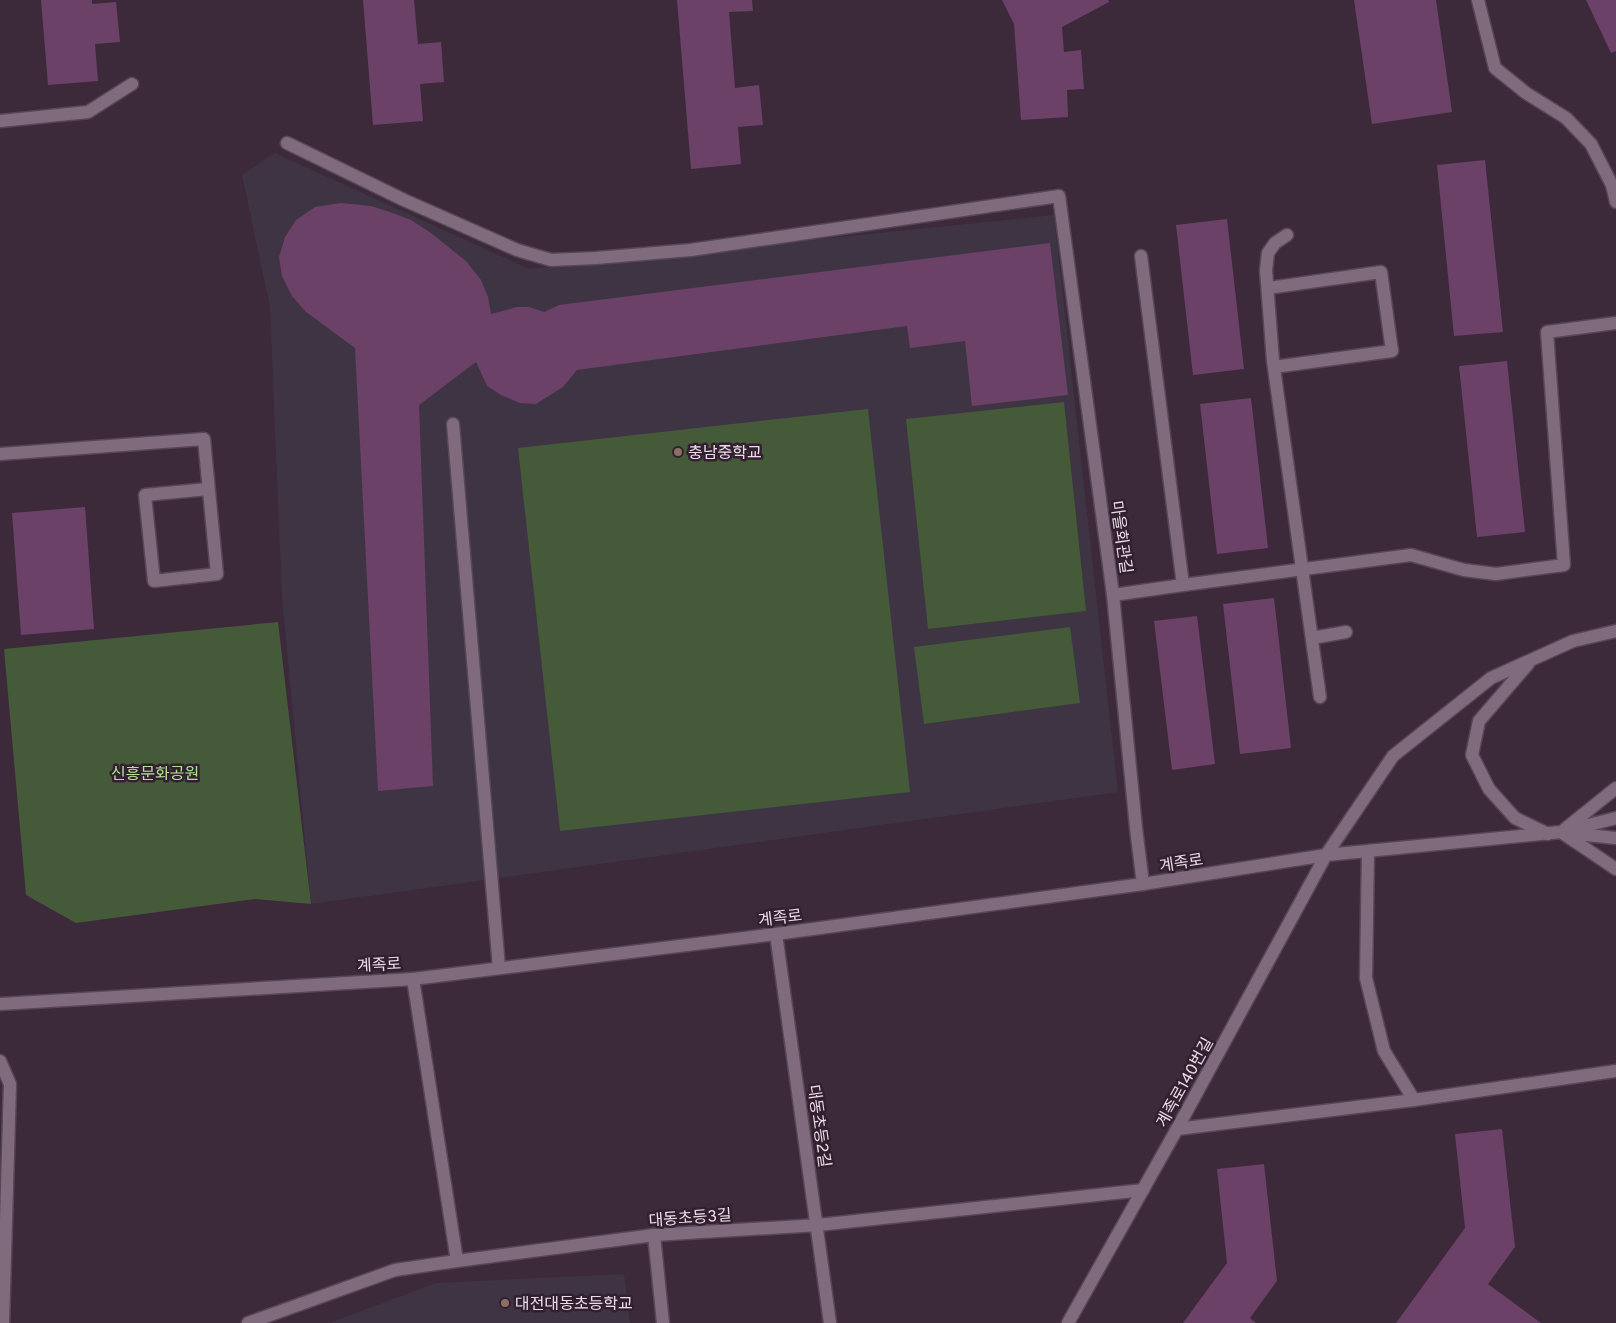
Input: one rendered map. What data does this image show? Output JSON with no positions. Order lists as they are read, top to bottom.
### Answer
{
  "streets": {
    "street": [
      "마을회관길",
      "계족로",
      "계족로140번길",
      "대동초등2길",
      "대동초등3길"
    ]
  },
  "crossings": [
    ["마을회관길", "계족로"],
    ["계족로", "계족로140번길"],
    ["계족로", "대동초등2길"],
    ["계족로140번길", "대동초등3길"],
    ["대동초등2길", "대동초등3길"]
  ],
  "parks": ["신흥문화공원"],
  "places": ["충남중학교", "대전대동초등학교"]
}
